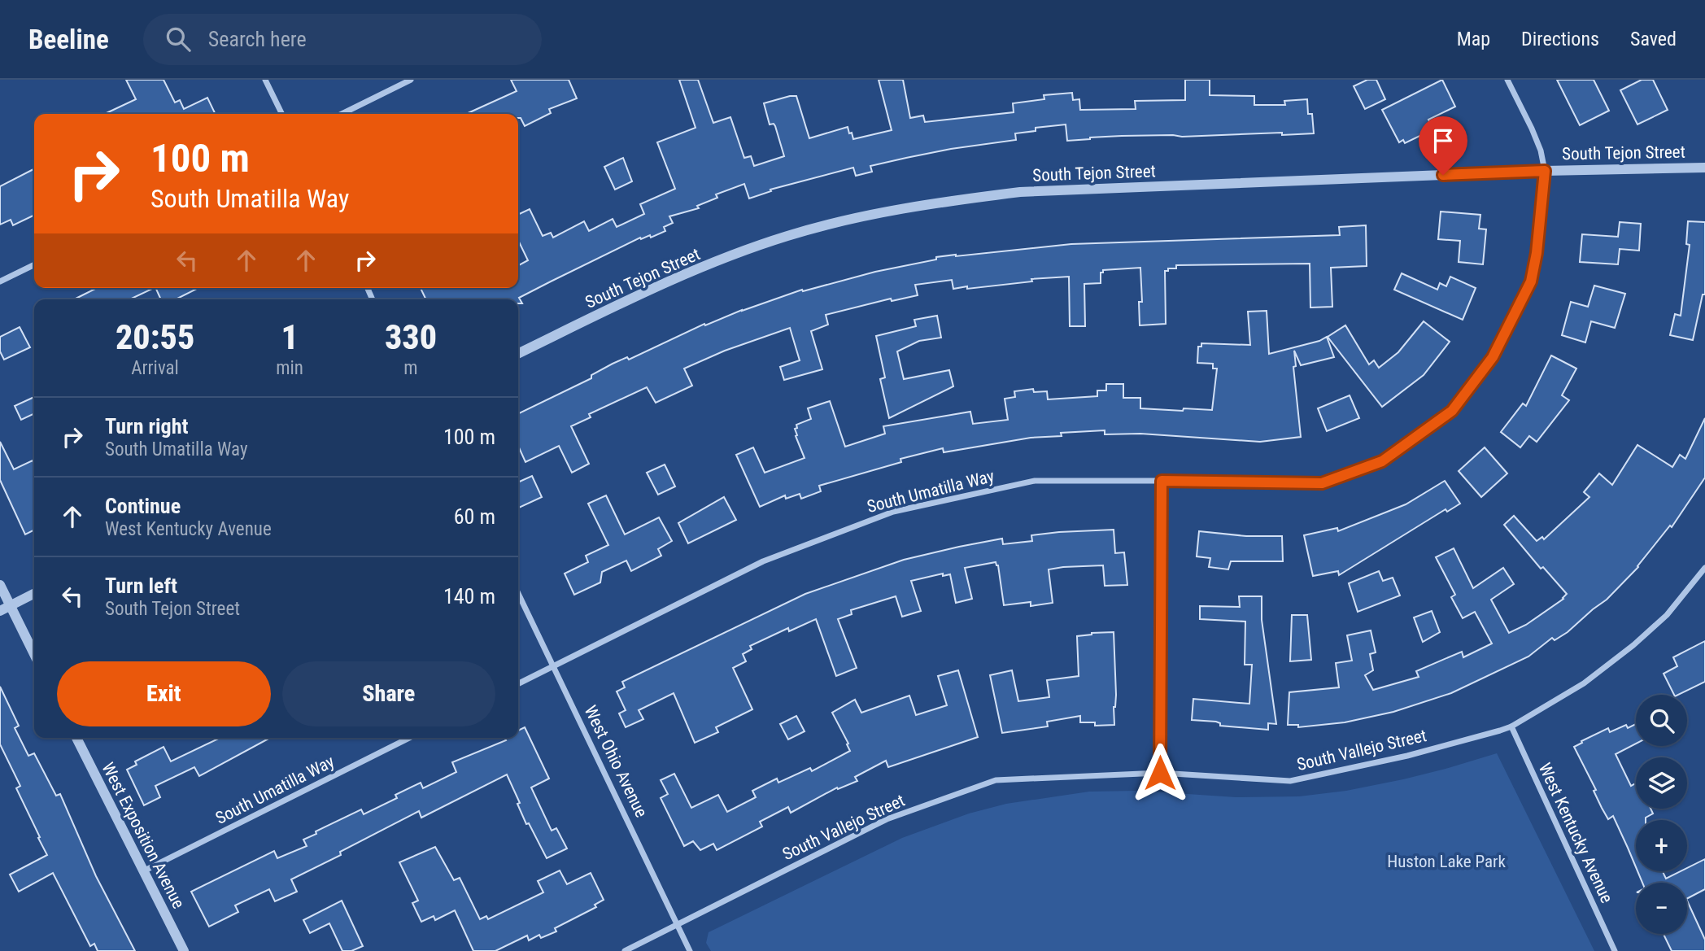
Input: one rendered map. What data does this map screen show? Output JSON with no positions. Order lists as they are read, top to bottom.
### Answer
{
  "streets": {
    "street": [
      "South Tejon Street",
      "South Umatilla Way",
      "South Vallejo Street",
      "West Ohio Avenue",
      "West Kentucky Avenue",
      "West Exposition Avenue"
    ]
  },
  "crossings": [
    ["South Tejon Street", "South Umatilla Way"],
    ["South Umatilla Way", "West Ohio Avenue"],
    ["South Umatilla Way", "West Exposition Avenue"],
    ["South Vallejo Street", "West Ohio Avenue"],
    ["South Vallejo Street", "West Kentucky Avenue"]
  ],
  "parks": ["Huston Lake Park"],
  "page": {
    "header": "Beeline",
    "search": "Search here",
    "nav": ["Map", "Directions", "Saved"],
    "turn": ["100 m", "South Umatilla Way"],
    "eta": [
      "20:55",
      "Arrival",
      "1",
      "min",
      "330",
      "m"
    ],
    "list": [
      {
        "name": "Turn right",
        "note": "South Umatilla Way",
        "value": "100 m"
      },
      {
        "name": "Continue",
        "note": "West Kentucky Avenue",
        "value": "60 m"
      },
      {
        "name": "Turn left",
        "note": "South Tejon Street",
        "value": "140 m"
      }
    ],
    "buttons": ["Exit", "Share"],
    "map_buttons": ["+", "−"]
  }
}
